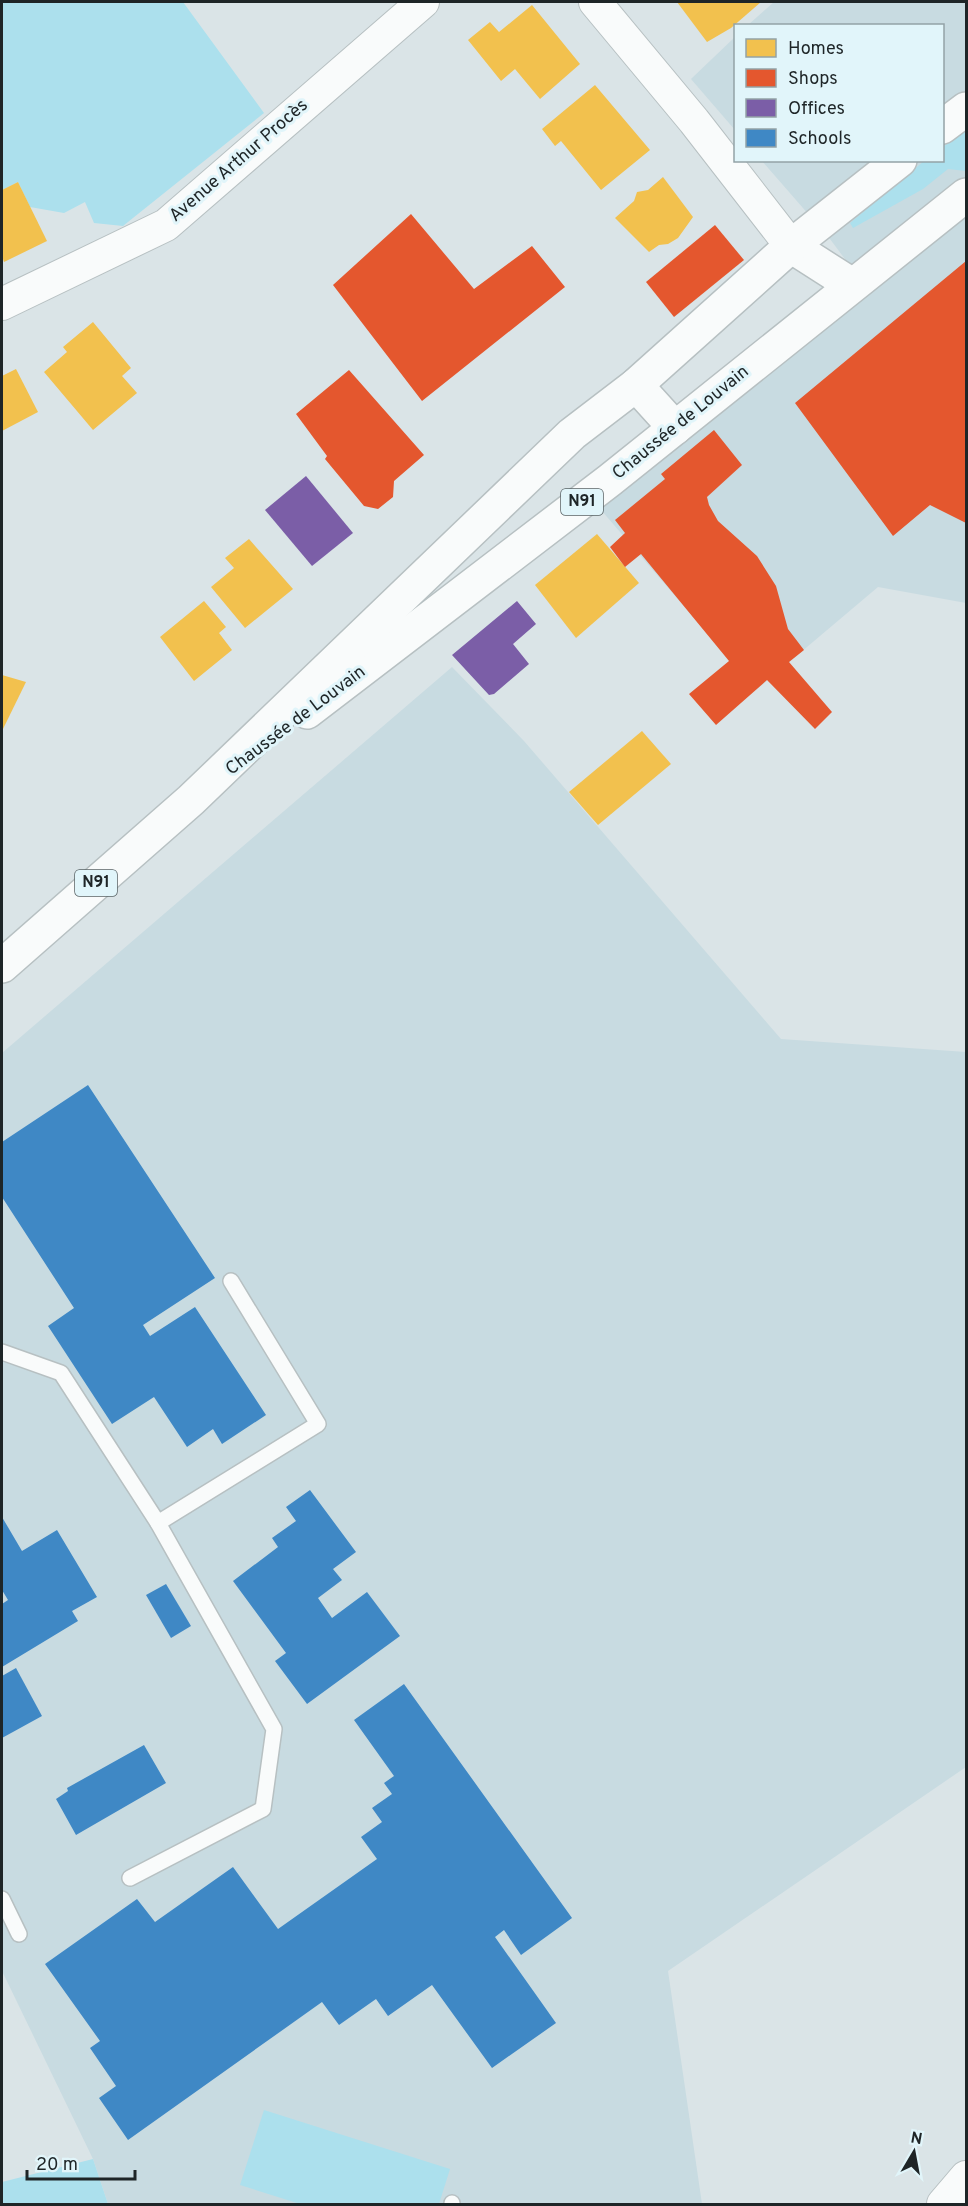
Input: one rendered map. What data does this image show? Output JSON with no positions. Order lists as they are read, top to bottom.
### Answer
{
  "streets": {
    "main road": ["Chaussée de Louvain", "N91"],
    "street": ["Avenue Arthur Procès"]
  },
  "legend": [
    "Homes",
    "Shops",
    "Offices",
    "Schools"
  ],
  "scale_bar": "20 m",
  "north": "top"
}
